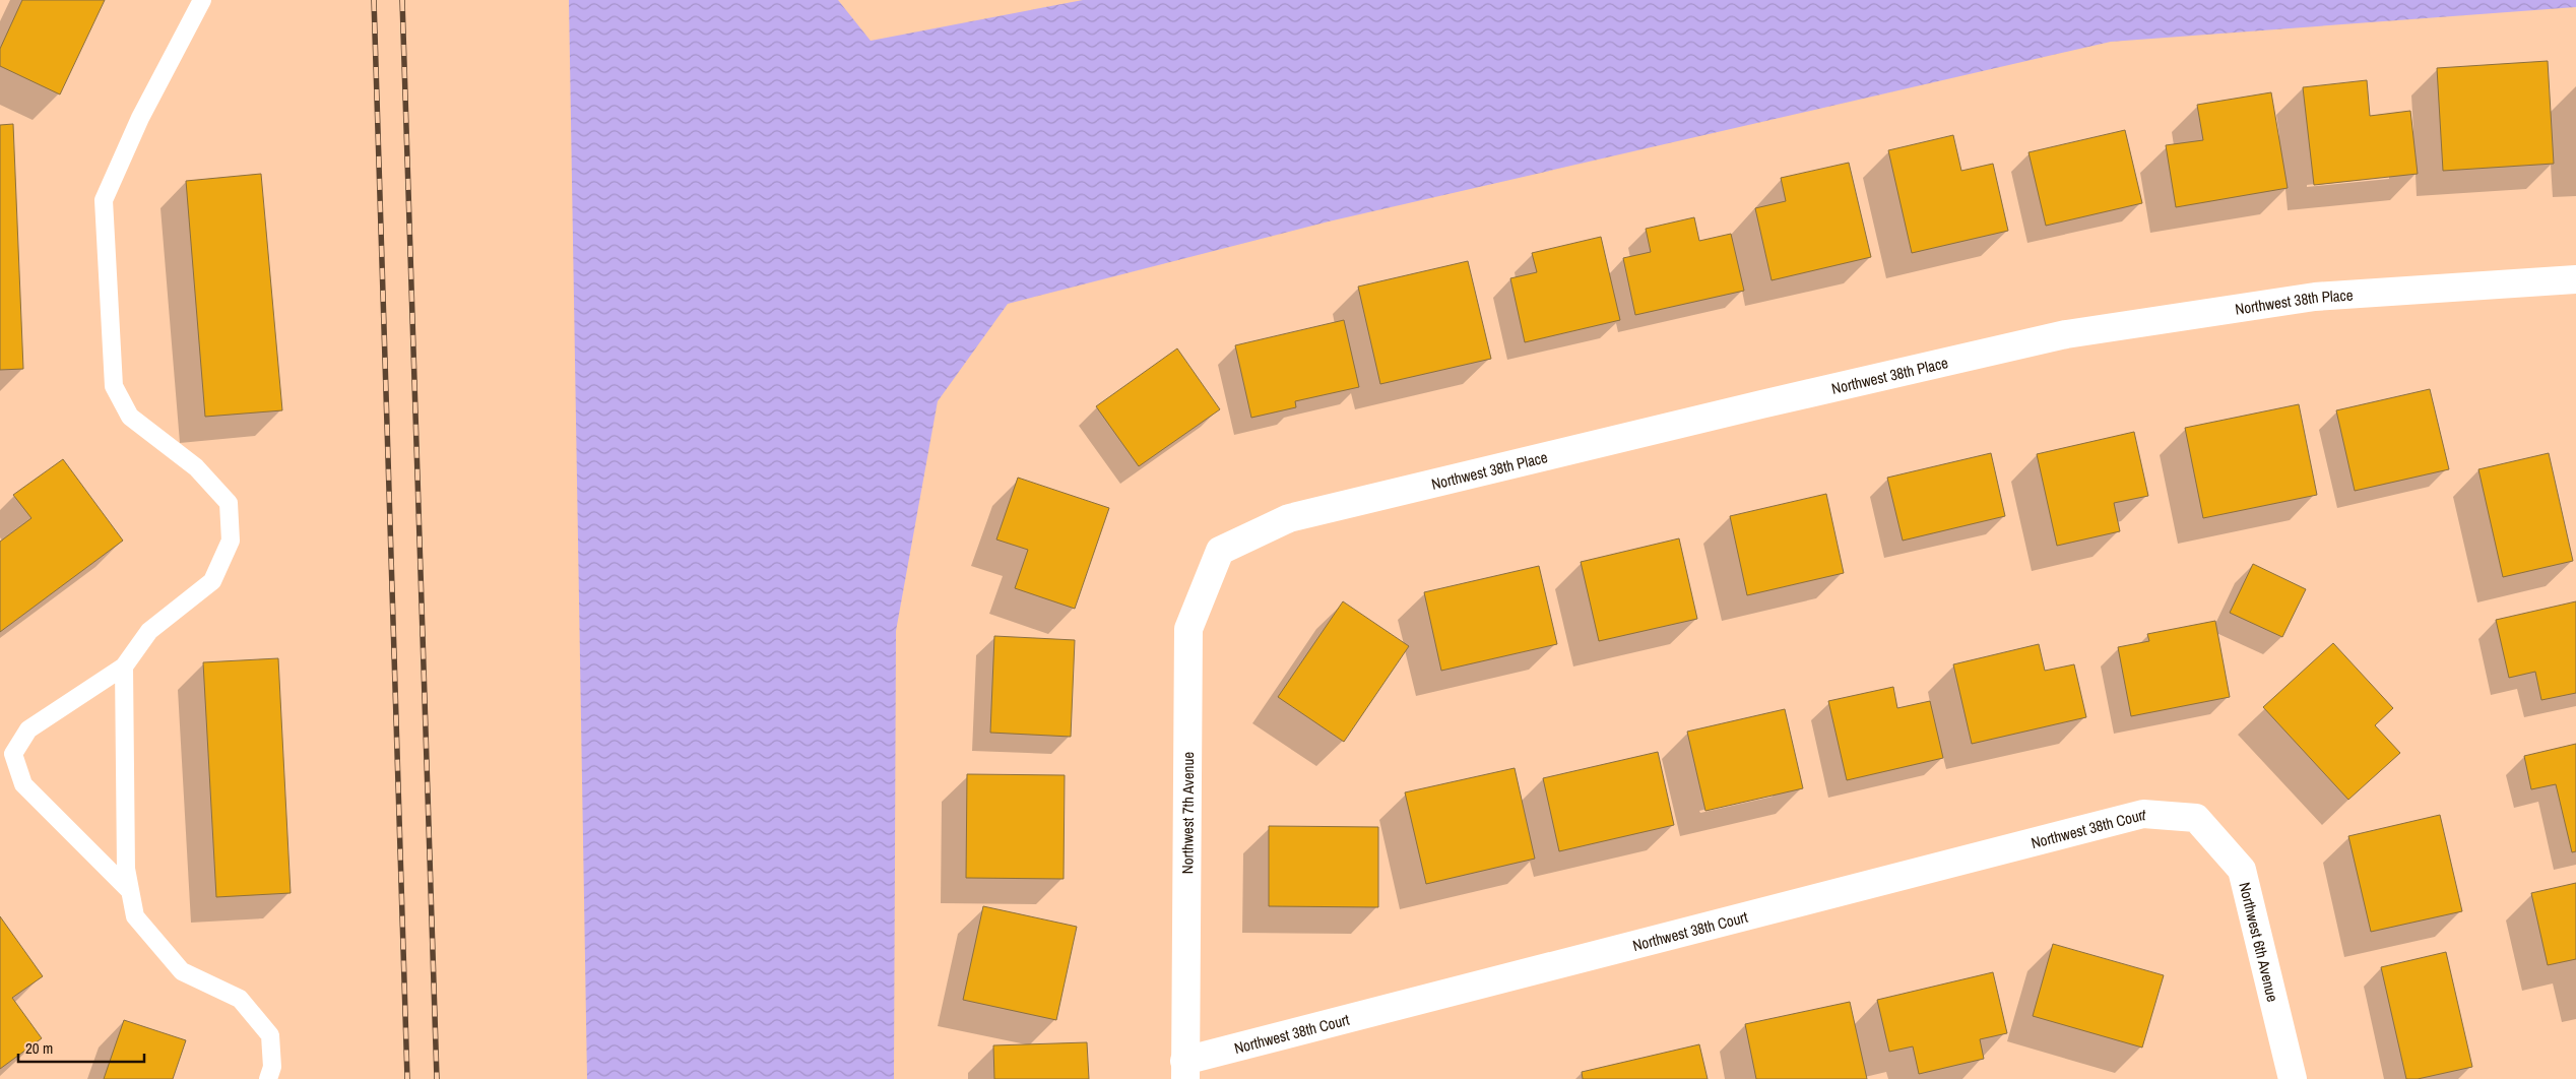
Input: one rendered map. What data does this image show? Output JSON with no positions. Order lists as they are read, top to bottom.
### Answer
{
  "streets": {
    "street": [
      "Northwest 38th Place",
      "Northwest 7th Avenue",
      "Northwest 38th Court",
      "Northwest 6th Avenue"
    ]
  },
  "crossings": [
    ["Northwest 38th Place", "Northwest 7th Avenue"],
    ["Northwest 7th Avenue", "Northwest 38th Court"],
    ["Northwest 38th Court", "Northwest 6th Avenue"]
  ],
  "scale_bar": "20 m"
}
